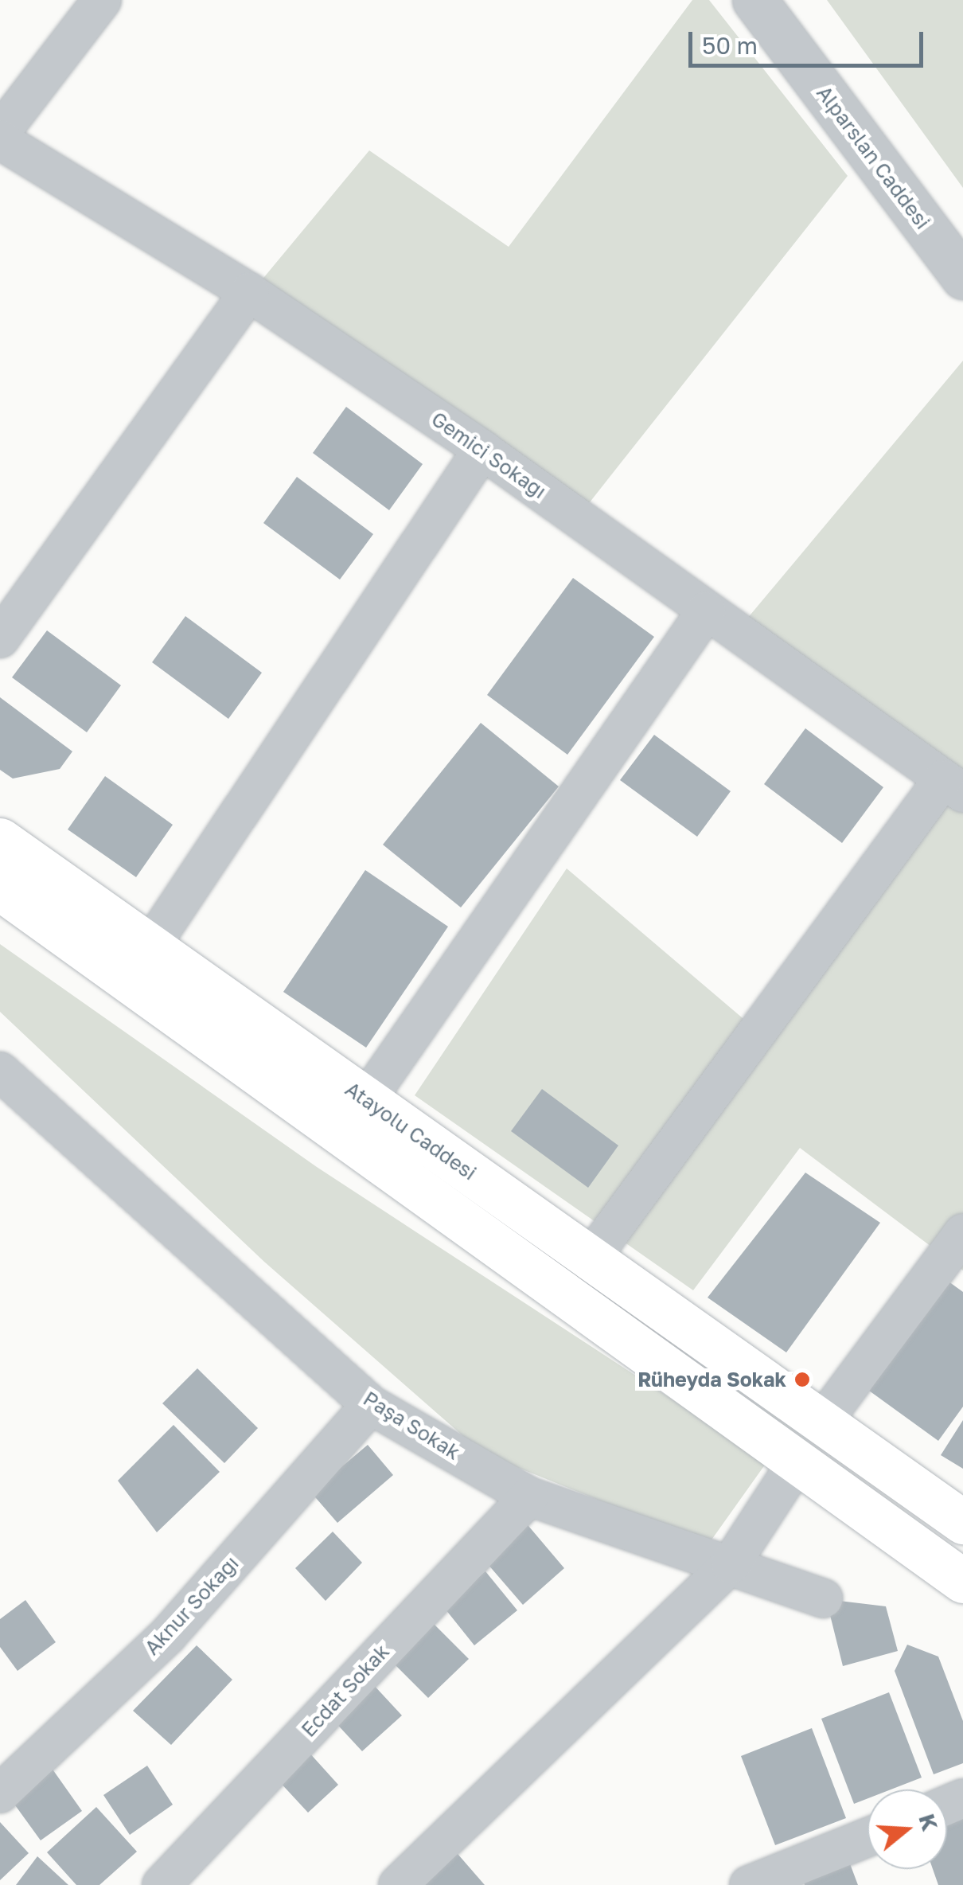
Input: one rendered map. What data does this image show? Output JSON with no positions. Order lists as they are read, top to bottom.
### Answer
{
  "streets": {
    "main road": ["Atayolu Caddesi"],
    "street": [
      "Alparslan Caddesi",
      "Gemici Sokağı",
      "Paşa Sokak",
      "Aknur Sokağı",
      "Ecdat Sokak"
    ]
  },
  "crossings": [
    ["Paşa Sokak", "Aknur Sokağı"],
    ["Paşa Sokak", "Ecdat Sokak"]
  ],
  "places": ["Rüheyda Sokak"],
  "scale_bar": "50 m",
  "north": "right"
}
